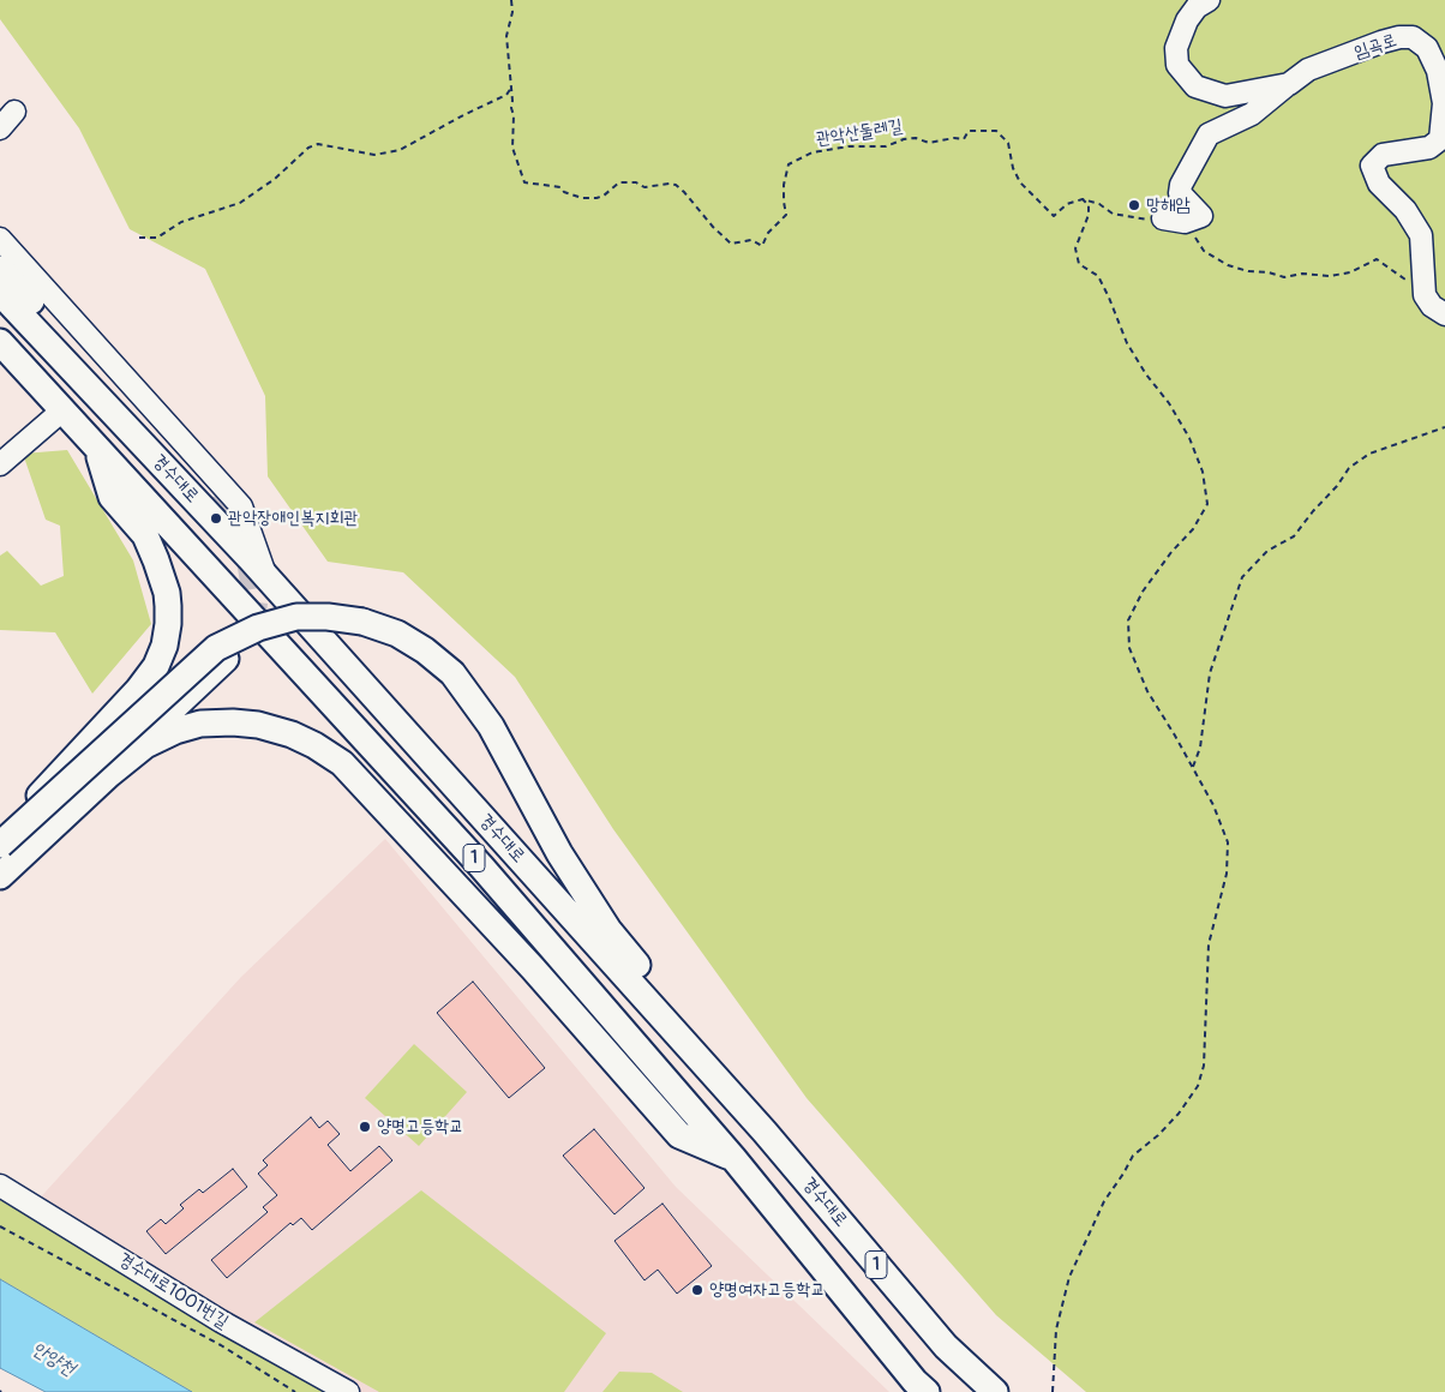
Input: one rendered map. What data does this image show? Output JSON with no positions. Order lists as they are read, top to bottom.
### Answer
{
  "streets": {
    "main road": ["경수대로", "1"],
    "street": ["임곡로", "경수대로1001번길"],
    "path": ["관악산둘레길"]
  },
  "water": ["안양천"],
  "places": [
    "망해암",
    "관악장애인복지회관",
    "양명고등학교",
    "양명여자고등학교"
  ]
}
